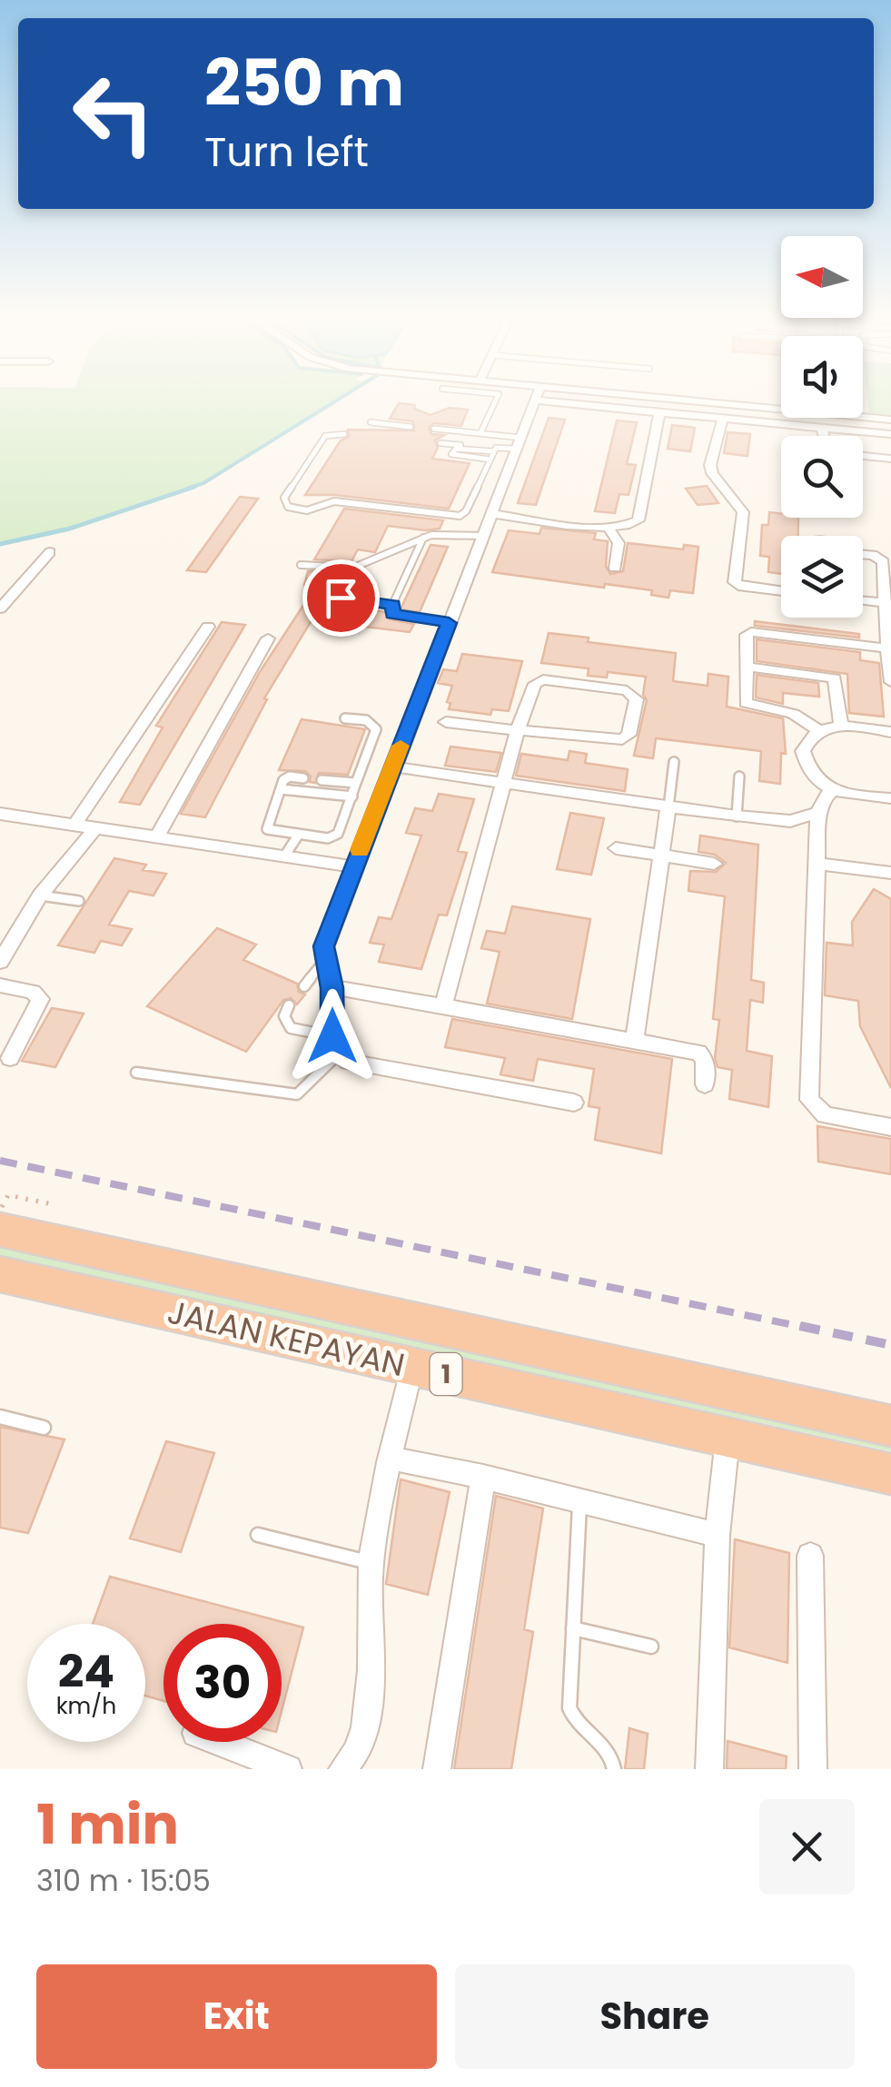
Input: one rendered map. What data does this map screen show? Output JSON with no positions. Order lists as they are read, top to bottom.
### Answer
{
  "streets": {
    "highway": ["JALAN KEPAYAN", "1"]
  },
  "north": "left",
  "page": {
    "turn": ["250 m", "Turn left"],
    "speed": "24 km/h",
    "limit": "30",
    "heading": ["1 min", "310 m · 15:05"],
    "buttons": ["Exit", "Share"]
  }
}
